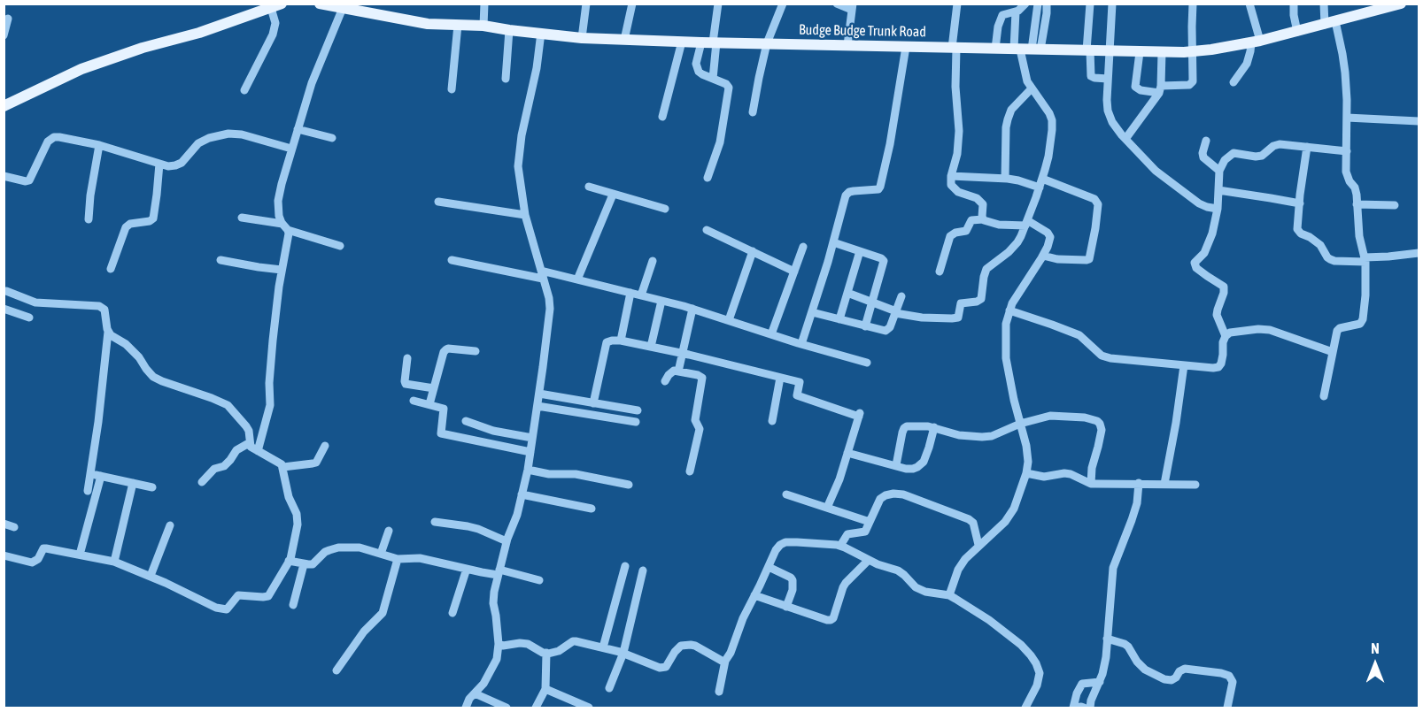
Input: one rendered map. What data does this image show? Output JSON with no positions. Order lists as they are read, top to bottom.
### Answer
{
  "streets": {
    "main road": ["Budge Budge Trunk Road"]
  },
  "north": "top"
}
